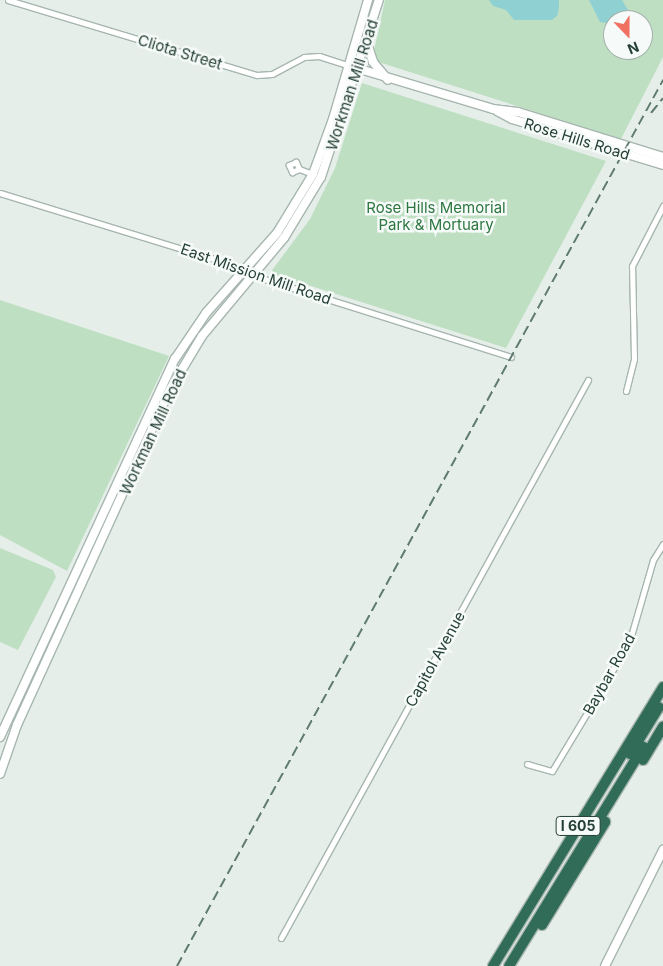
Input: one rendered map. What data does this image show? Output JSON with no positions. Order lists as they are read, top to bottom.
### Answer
{
  "streets": {
    "highway": ["I 605"],
    "main road": ["Workman Mill Road", "Rose Hills Road"],
    "street": [
      "Cliota Street",
      "East Mission Mill Road",
      "Capitol Avenue",
      "Baybar Road"
    ]
  },
  "crossings": [
    ["Cliota Street", "Workman Mill Road"],
    ["Cliota Street", "Rose Hills Road"],
    ["Workman Mill Road", "Rose Hills Road"],
    ["Workman Mill Road", "East Mission Mill Road"]
  ],
  "parks": ["Rose Hills Memorial Park & Mortuary"],
  "north": "bottom"
}
